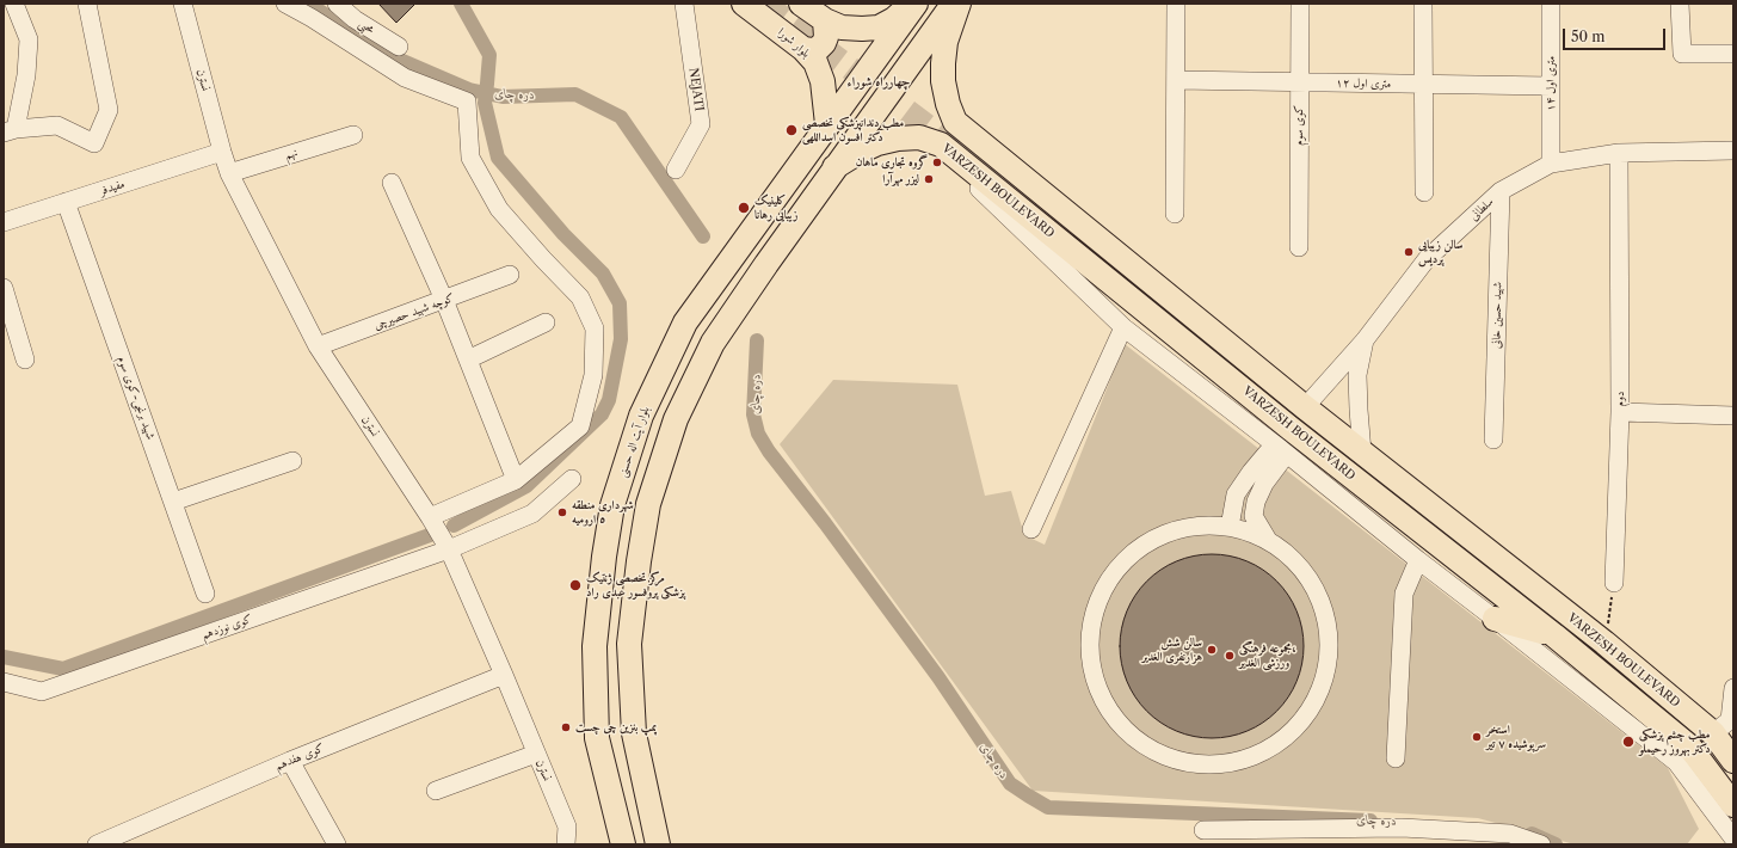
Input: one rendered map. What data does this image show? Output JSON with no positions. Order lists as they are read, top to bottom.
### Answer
{
  "streets": {
    "main road": ["بلوار شورا", "VARZESH BOULEVARD", "بلوار آیت اله حسنی"],
    "street": [
      "محبی",
      "نسترن",
      "۱۲ متری اول",
      "۱۴ متری اول",
      "NEJATI",
      "کوی سوم",
      "نهم",
      "مفیدفر",
      "سلطانی",
      "کوچه شهید حصیرچی",
      "شهید حسین خانی",
      "شهید برنجی-کوی سوم",
      "دوم",
      "کوی نوزدهم",
      "کوی هفدهم"
    ]
  },
  "crossings": [
    ["بلوار شورا", "بلوار آیت اله حسنی"],
    ["نسترن", "نهم"],
    ["نسترن", "مفیدفر"],
    ["نسترن", "کوچه شهید حصیرچی"],
    ["نسترن", "کوی نوزدهم"],
    ["نسترن", "کوی هفدهم"],
    ["۱۲ متری اول", "۱۴ متری اول"],
    ["۱۲ متری اول", "کوی سوم"],
    ["۱۴ متری اول", "سلطانی"],
    ["مفیدفر", "شهید برنجی-کوی سوم"],
    ["VARZESH BOULEVARD", "سلطانی"],
    ["سلطانی", "شهید حسین خانی"],
    ["سلطانی", "دوم"]
  ],
  "districts": ["چهارراه شوراء"],
  "water": ["دره چای"],
  "places": [
    "مطب دندانپزشکی تخصصی دکتر افسون اسداللهی",
    "گروه تجاری ماهان",
    "لیزر مهرآرا",
    "کلینیک زیبایی رهانا",
    "سالن زیبایی پردیس",
    "شهردارى منطقه ٥ ارومیه",
    "مرکز تخصصی ژنتیک پزشکی پروفسور عبدی راد",
    "سالن شش هزارنفری الغدیر",
    "مجموعه فرهنگی، ورزشی الغدیر",
    "پمپ بنزین چى چست",
    "استخر سرپوشیده ۷ تیر",
    "مطب چشم پزشکی دکتر بهروز رحیملو"
  ],
  "scale_bar": "50 m"
}
